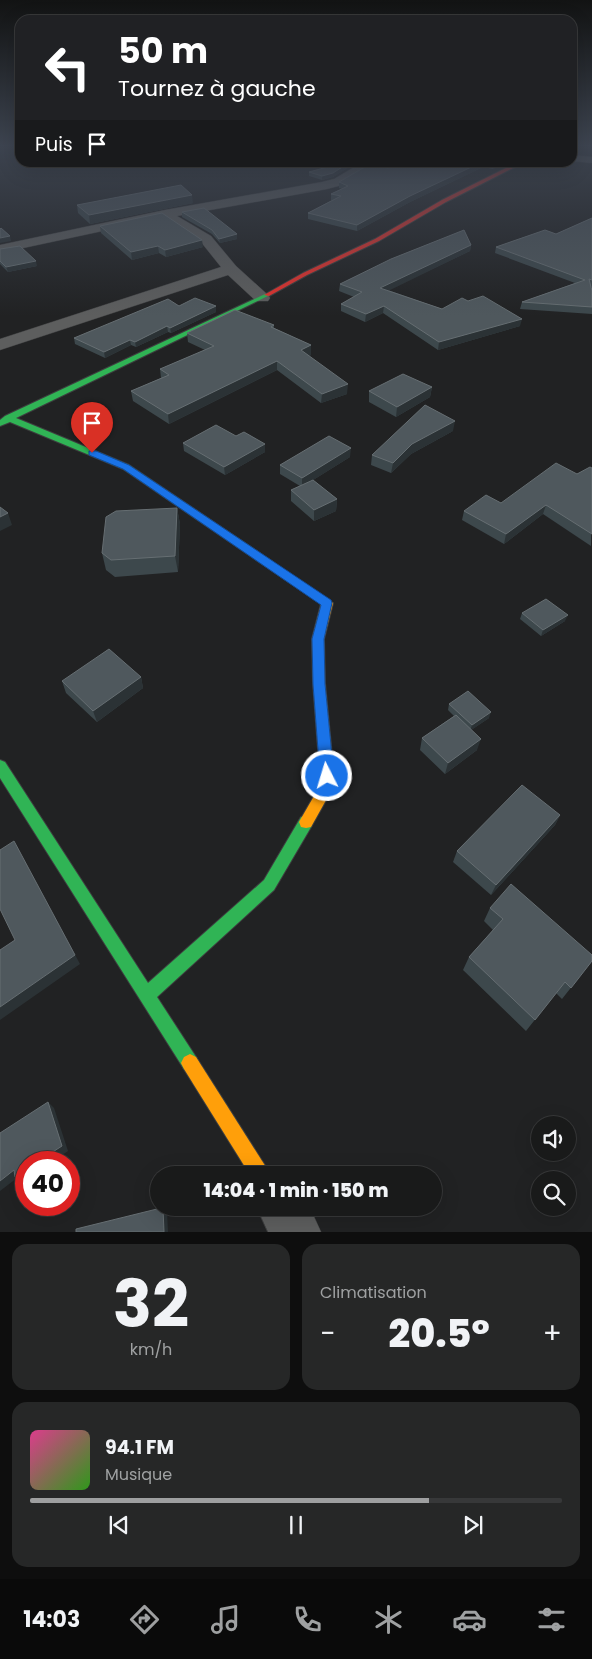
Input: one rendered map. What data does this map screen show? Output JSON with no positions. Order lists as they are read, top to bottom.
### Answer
{
  "page": {
    "turn": ["50 m", "Tournez à gauche"],
    "then": "Puis",
    "limit": "40",
    "trip": "14:04 · 1 min · 150 m",
    "tile": [
      ["32", "km/h"],
      "Climatisation"
    ],
    "heat": ["−", "20.5°", "+"],
    "song": ["94.1 FM", "Musique"],
    "tabs": "14:03"
  }
}
